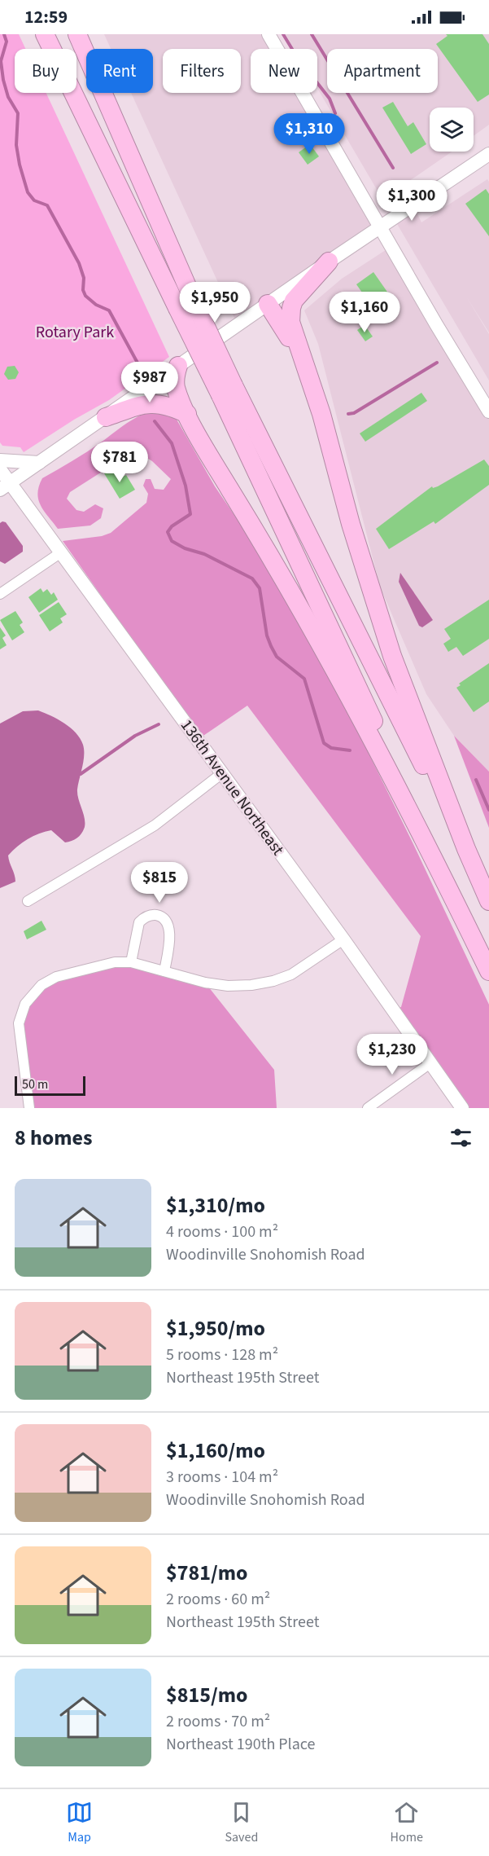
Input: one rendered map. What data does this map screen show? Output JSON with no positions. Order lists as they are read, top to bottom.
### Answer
{
  "streets": {
    "main road": ["136th Avenue Northeast"]
  },
  "parks": ["Rotary Park"],
  "scale_bar": "50 m",
  "page": {
    "status": "12:59",
    "chip": [
      "Buy",
      "Rent",
      "Filters",
      "New",
      "Apartment"
    ],
    "price": [
      "$1,310",
      "$1,300",
      "$1,950",
      "$1,160",
      "$987",
      "$781",
      "$815",
      "$1,230"
    ],
    "scale": "50 m",
    "heading": "8 homes",
    "list": [
      {
        "name": "$1,310/mo",
        "note": "4 rooms · 100 m² · Woodinville Snohomish Road"
      },
      {
        "name": "$1,950/mo",
        "note": "5 rooms · 128 m² · Northeast 195th Street"
      },
      {
        "name": "$1,160/mo",
        "note": "3 rooms · 104 m² · Woodinville Snohomish Road"
      },
      {
        "name": "$781/mo",
        "note": "2 rooms · 60 m² · Northeast 195th Street"
      },
      {
        "name": "$815/mo",
        "note": "2 rooms · 70 m² · Northeast 190th Place"
      }
    ],
    "tabs": ["Map", "Saved", "Home"]
  }
}
